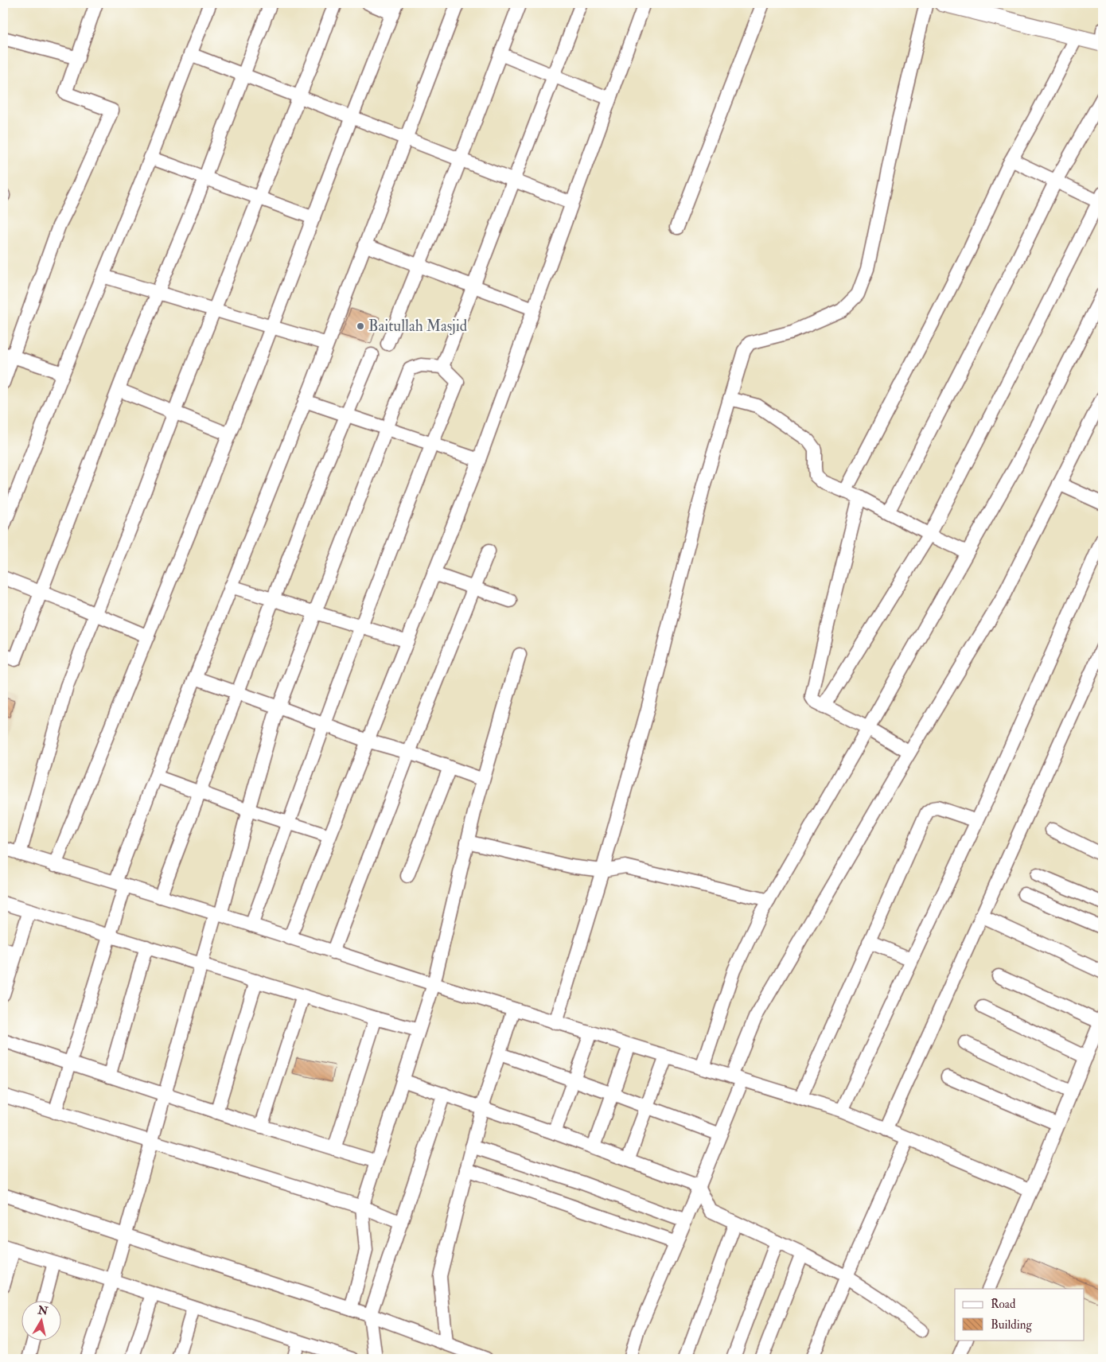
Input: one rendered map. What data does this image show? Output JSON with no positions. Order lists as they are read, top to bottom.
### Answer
{
  "places": ["Baitullah Masjid"],
  "legend": ["Road", "Building"],
  "north": "top"
}
